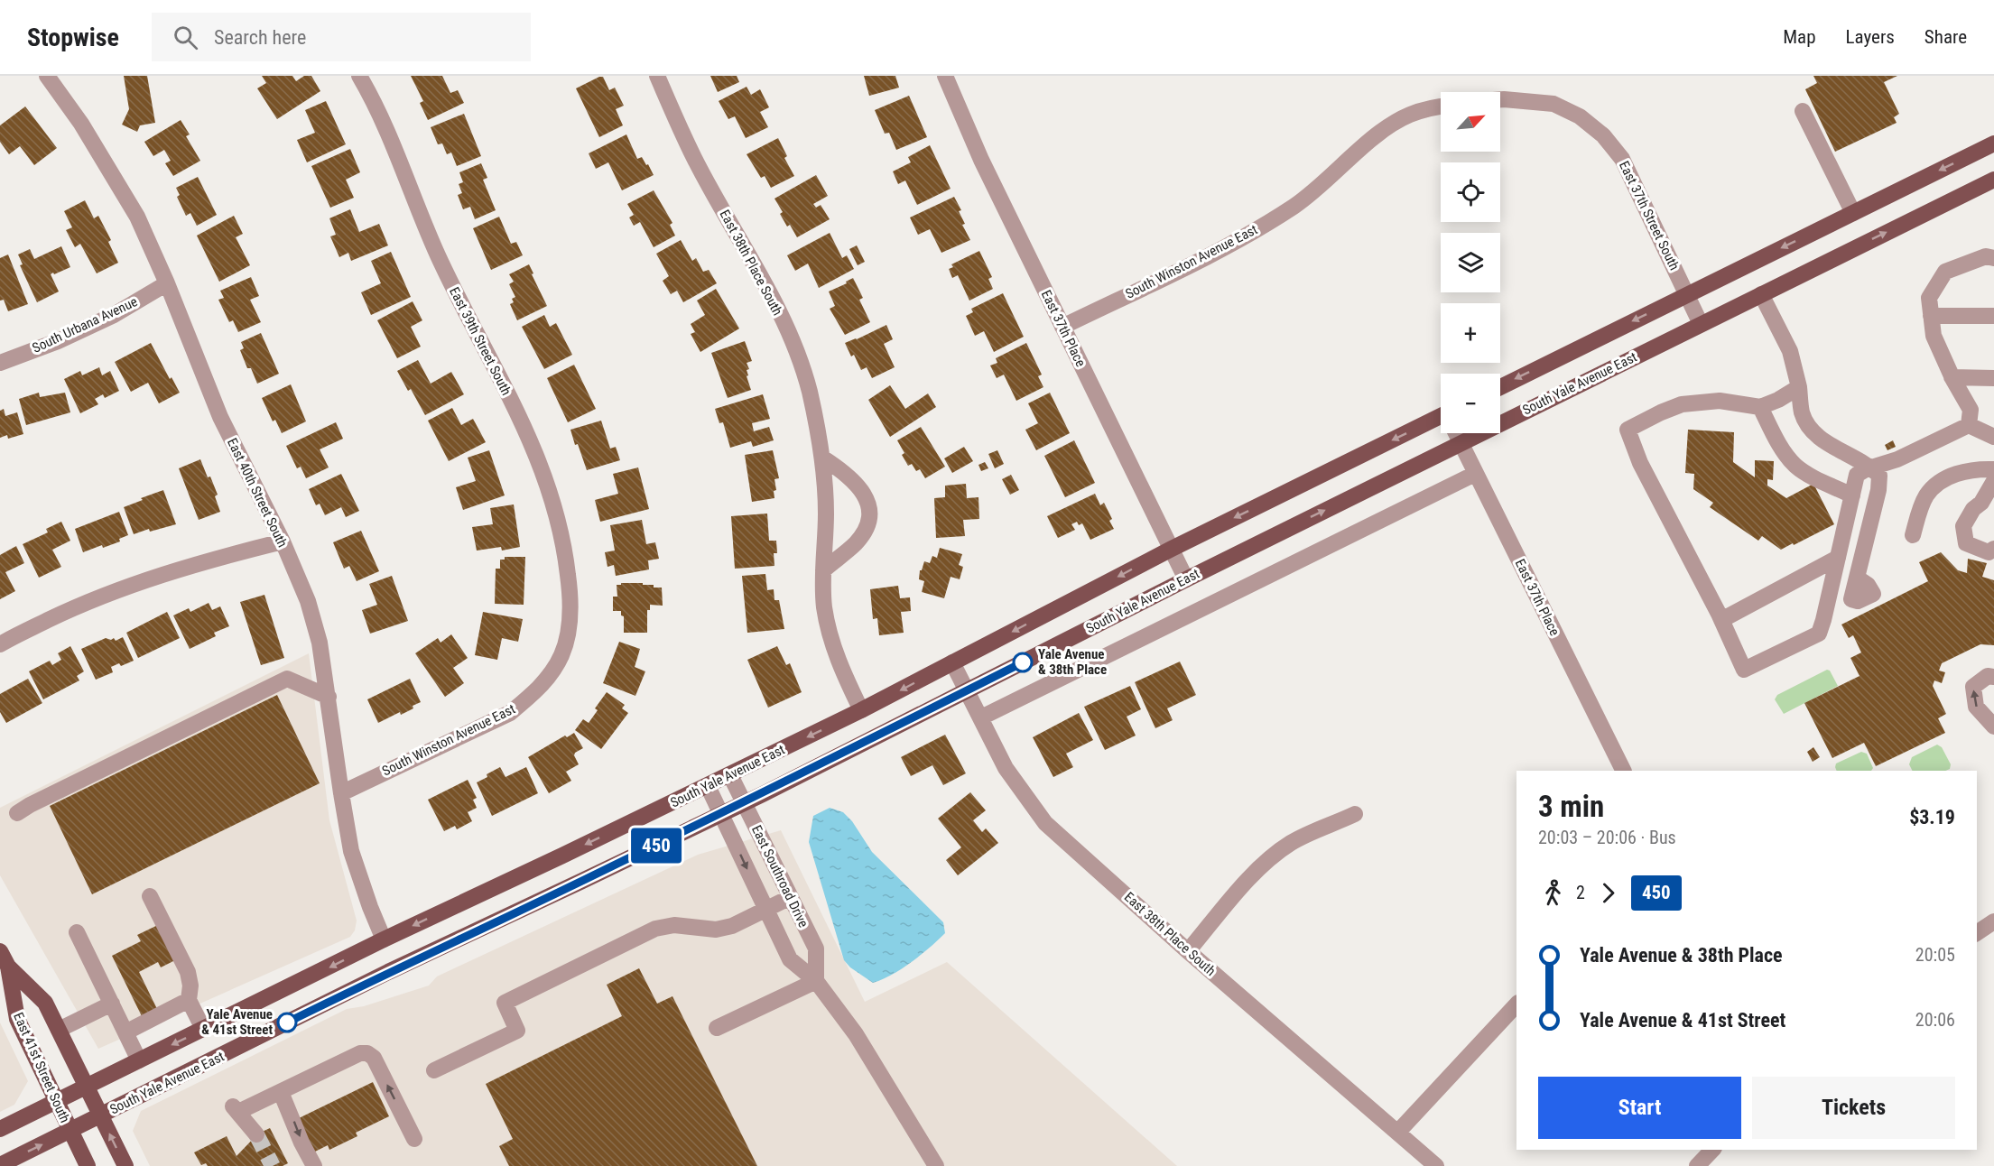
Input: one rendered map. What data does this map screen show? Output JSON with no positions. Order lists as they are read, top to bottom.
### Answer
{
  "streets": {
    "main road": ["South Yale Avenue East", "East 41st Street South"],
    "street": [
      "East 37th Street South",
      "South Winston Avenue East",
      "East 38th Place South",
      "South Urbana Avenue",
      "East 37th Place",
      "East 39th Street South",
      "East 40th Street South",
      "East Southroad Drive"
    ]
  },
  "crossings": [
    ["East 37th Street South", "South Yale Avenue East"],
    ["South Winston Avenue East", "East 37th Place"],
    ["South Winston Avenue East", "East 39th Street South"],
    ["South Winston Avenue East", "East 40th Street South"],
    ["East 38th Place South", "South Yale Avenue East"],
    ["South Urbana Avenue", "East 40th Street South"],
    ["East 37th Place", "South Yale Avenue East"],
    ["South Yale Avenue East", "East 40th Street South"],
    ["South Yale Avenue East", "East Southroad Drive"],
    ["South Yale Avenue East", "East 41st Street South"]
  ],
  "places": ["Yale Avenue & 38th Place", "Yale Avenue & 41st Street"],
  "lines": ["bus line 450"],
  "north": "top right",
  "page": {
    "header": "Stopwise",
    "search": "Search here",
    "nav": ["Map", "Layers", "Share"],
    "on_map": "450",
    "map_buttons": ["+", "−"],
    "heading": ["3 min", "20:03 – 20:06 · Bus", "$3.19"],
    "legs": ["2", "450"],
    "list": [
      {
        "name": "Yale Avenue & 38th Place",
        "value": "20:05"
      },
      {
        "name": "Yale Avenue & 41st Street",
        "value": "20:06"
      }
    ],
    "buttons": ["Start", "Tickets"]
  }
}
